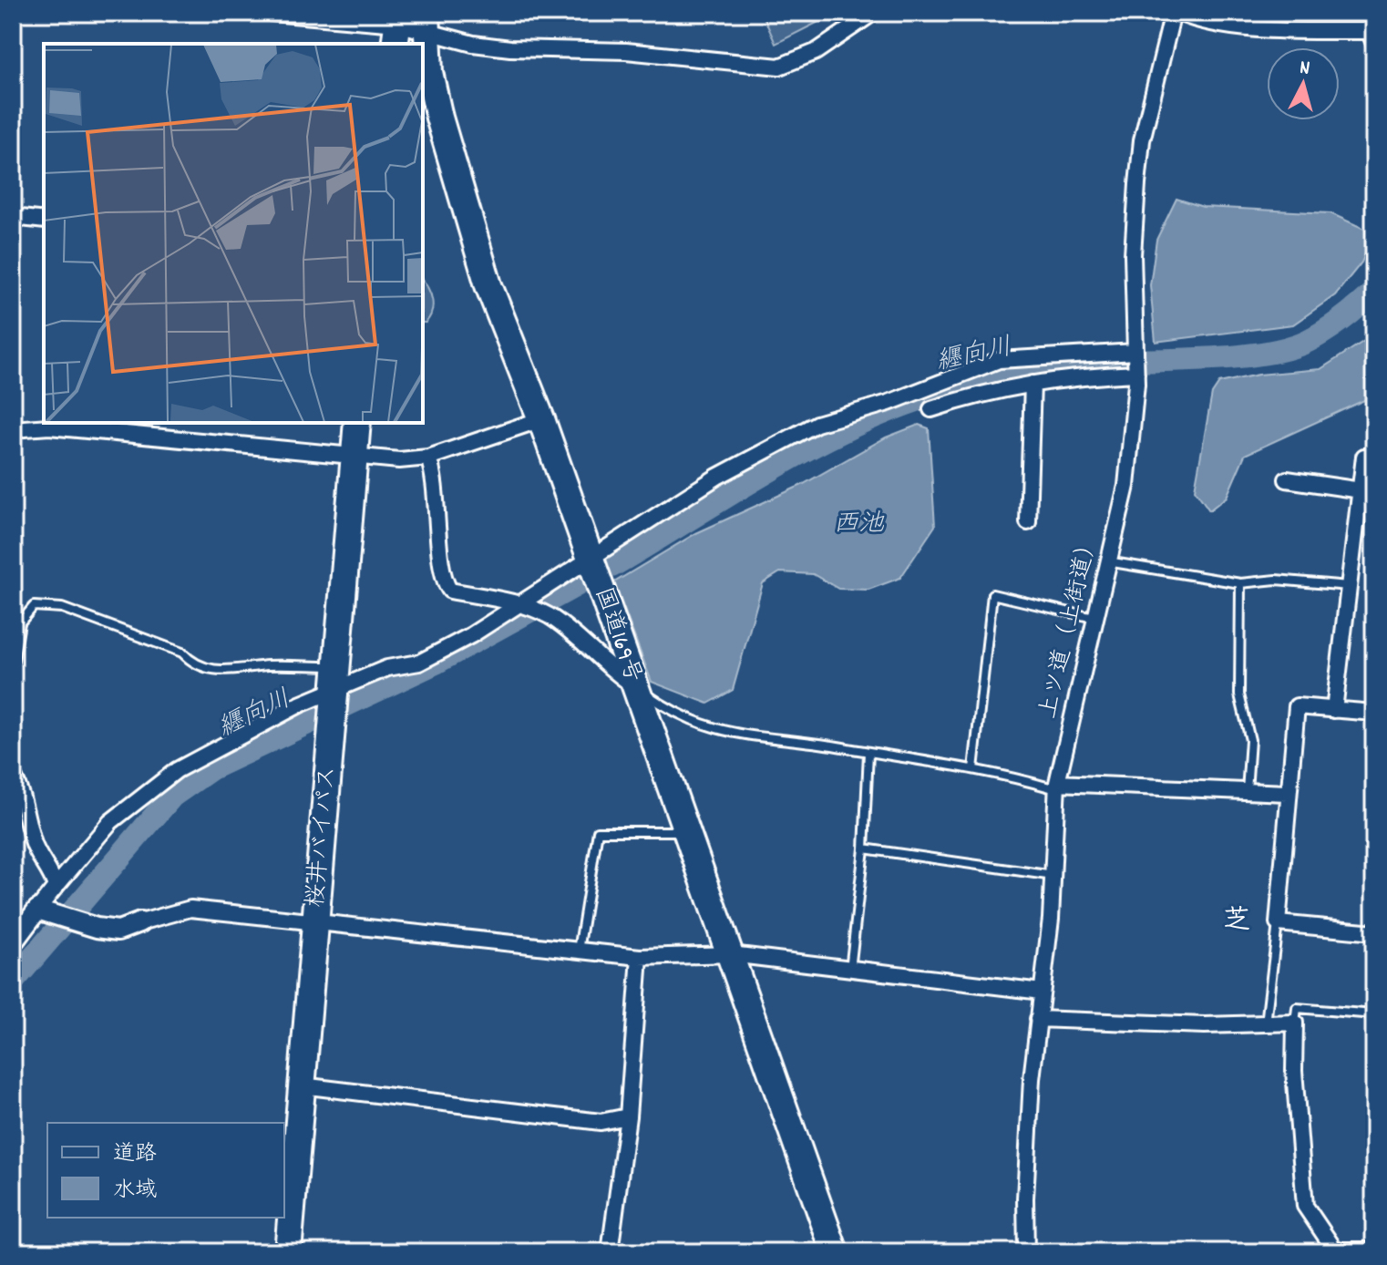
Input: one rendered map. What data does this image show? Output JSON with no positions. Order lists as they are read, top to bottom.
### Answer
{
  "streets": {
    "highway": ["国道169号", "桜井バイパス"],
    "street": ["上ツ道（上街道）"]
  },
  "districts": ["芝"],
  "water": ["纒向川", "西池"],
  "legend": ["道路", "水域"],
  "north": "top"
}
